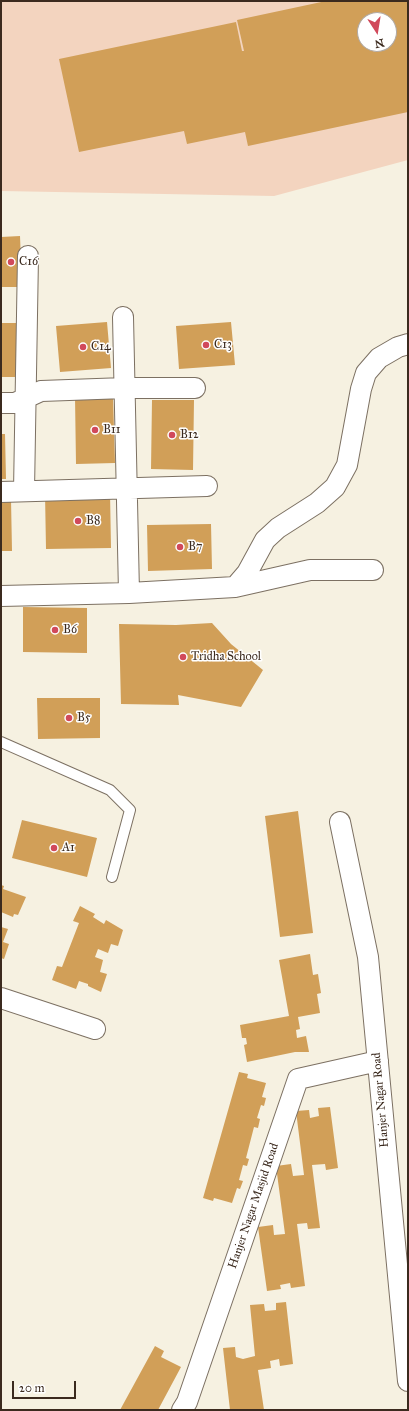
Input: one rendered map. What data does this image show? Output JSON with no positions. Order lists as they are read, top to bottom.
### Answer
{
  "streets": {
    "street": ["Hanjer Nagar Road", "Hanjer Nagar Masjid Road"]
  },
  "crossings": [
    ["Hanjer Nagar Road", "Hanjer Nagar Masjid Road"]
  ],
  "places": [
    "C16",
    "C13",
    "C14",
    "B11",
    "B12",
    "B8",
    "B7",
    "B6",
    "Tridha School",
    "B5",
    "A1"
  ],
  "scale_bar": "20 m",
  "north": "bottom"
}
